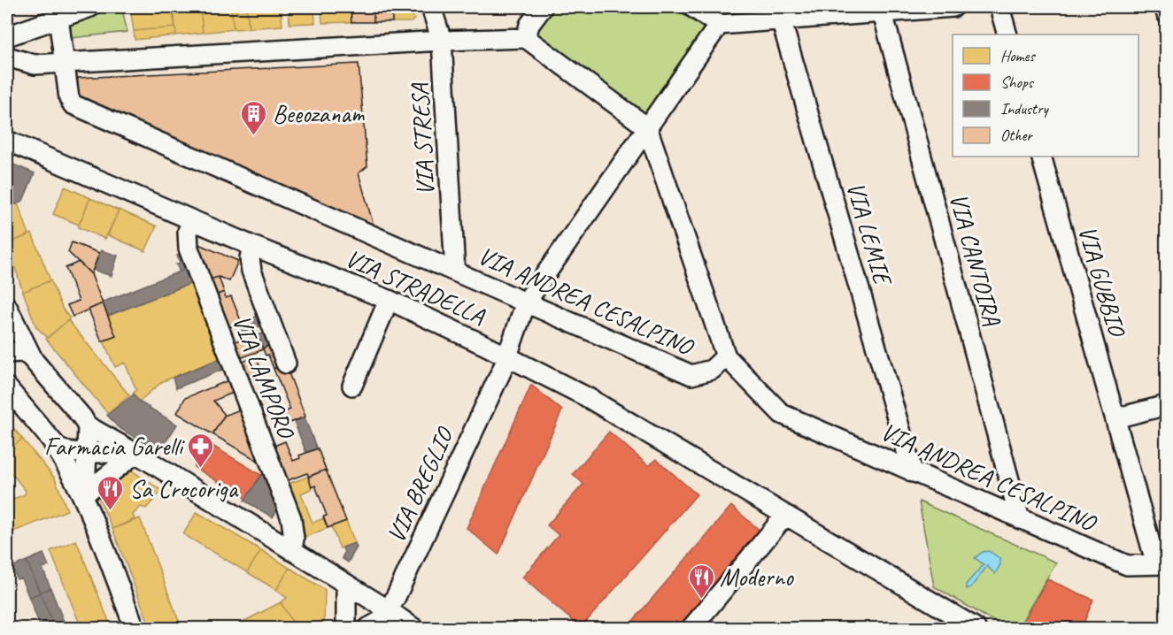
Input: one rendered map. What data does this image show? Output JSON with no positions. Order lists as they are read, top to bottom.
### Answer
{
  "streets": {
    "street": [
      "VIA STRESA",
      "VIA LEMIE",
      "VIA CANTOIRA",
      "VIA GUBBIO",
      "VIA STRADELLA",
      "VIA ANDREA CESALPINO",
      "VIA LAMPORO",
      "VIA BREGLIO"
    ]
  },
  "crossings": [
    ["VIA STRESA", "VIA ANDREA CESALPINO"],
    ["VIA LEMIE", "VIA ANDREA CESALPINO"],
    ["VIA CANTOIRA", "VIA ANDREA CESALPINO"],
    ["VIA GUBBIO", "VIA ANDREA CESALPINO"],
    ["VIA STRADELLA", "VIA LAMPORO"],
    ["VIA STRADELLA", "VIA BREGLIO"],
    ["VIA ANDREA CESALPINO", "VIA BREGLIO"]
  ],
  "places": {
    "building": ["Beeozanam"],
    "pharmacy": ["Farmacia Garelli"],
    "restaurant": ["Sa Crocoriga", "Moderno"]
  },
  "legend": [
    "Homes",
    "Shops",
    "Industry",
    "Other"
  ]
}
